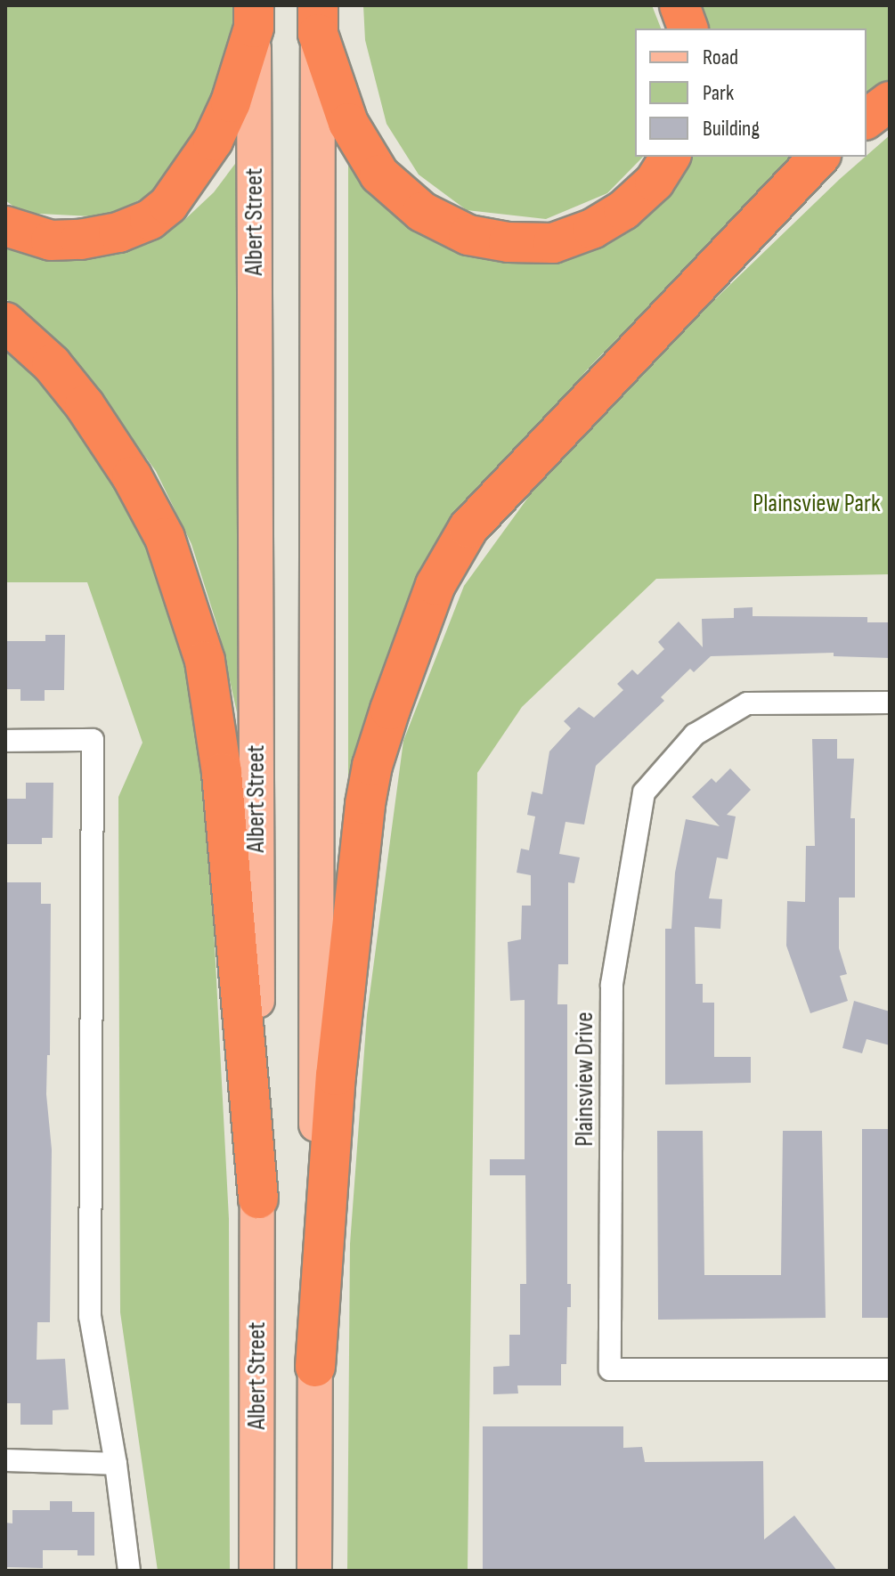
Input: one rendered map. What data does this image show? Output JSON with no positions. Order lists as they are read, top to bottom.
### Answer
{
  "streets": {
    "main road": ["Albert Street"],
    "street": ["Plainsview Drive"]
  },
  "parks": ["Plainsview Park"],
  "legend": ["Road", "Park", "Building"]
}
